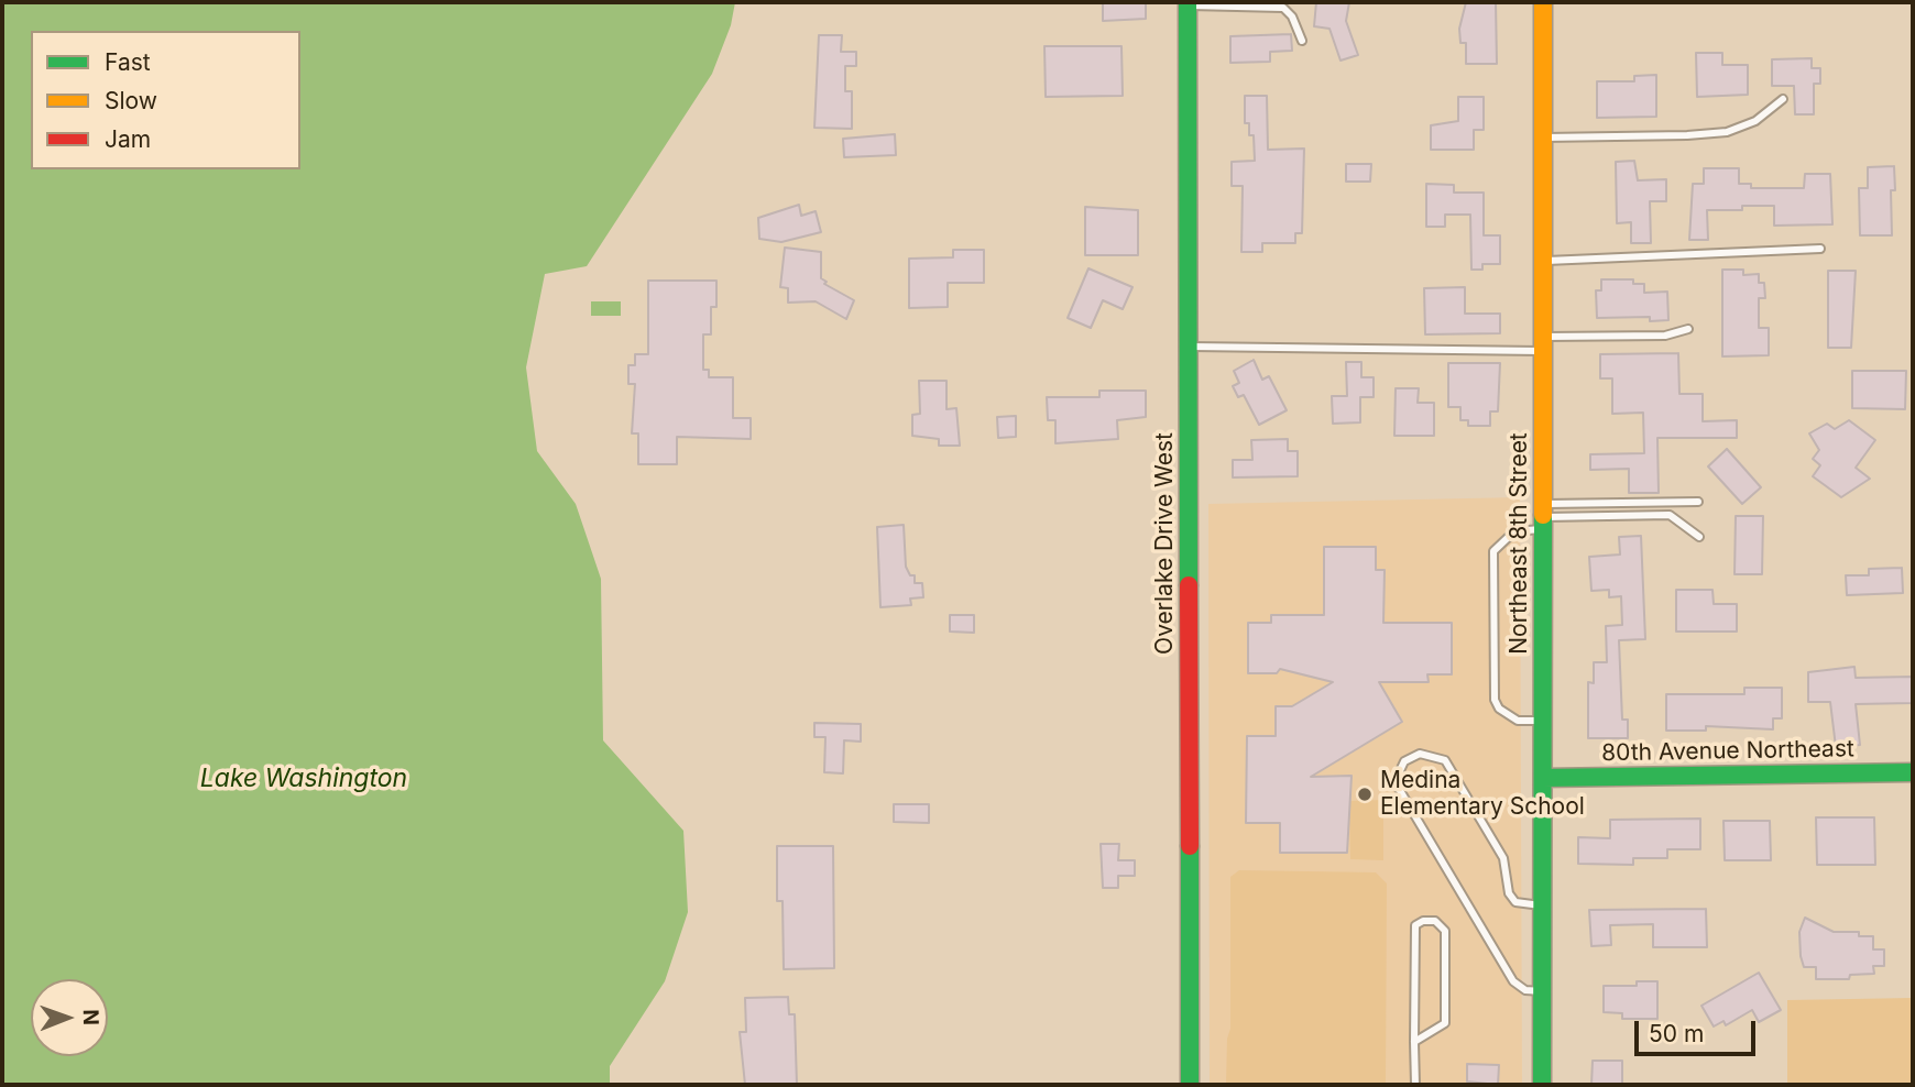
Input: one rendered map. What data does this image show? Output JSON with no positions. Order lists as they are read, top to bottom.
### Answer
{
  "streets": {
    "street": ["Overlake Drive West", "Northeast 8th Street", "80th Avenue Northeast"]
  },
  "crossings": [
    ["Northeast 8th Street", "80th Avenue Northeast"]
  ],
  "water": ["Lake Washington"],
  "places": ["Medina Elementary School"],
  "legend": ["Fast", "Slow", "Jam"],
  "scale_bar": "50 m",
  "north": "right"
}
